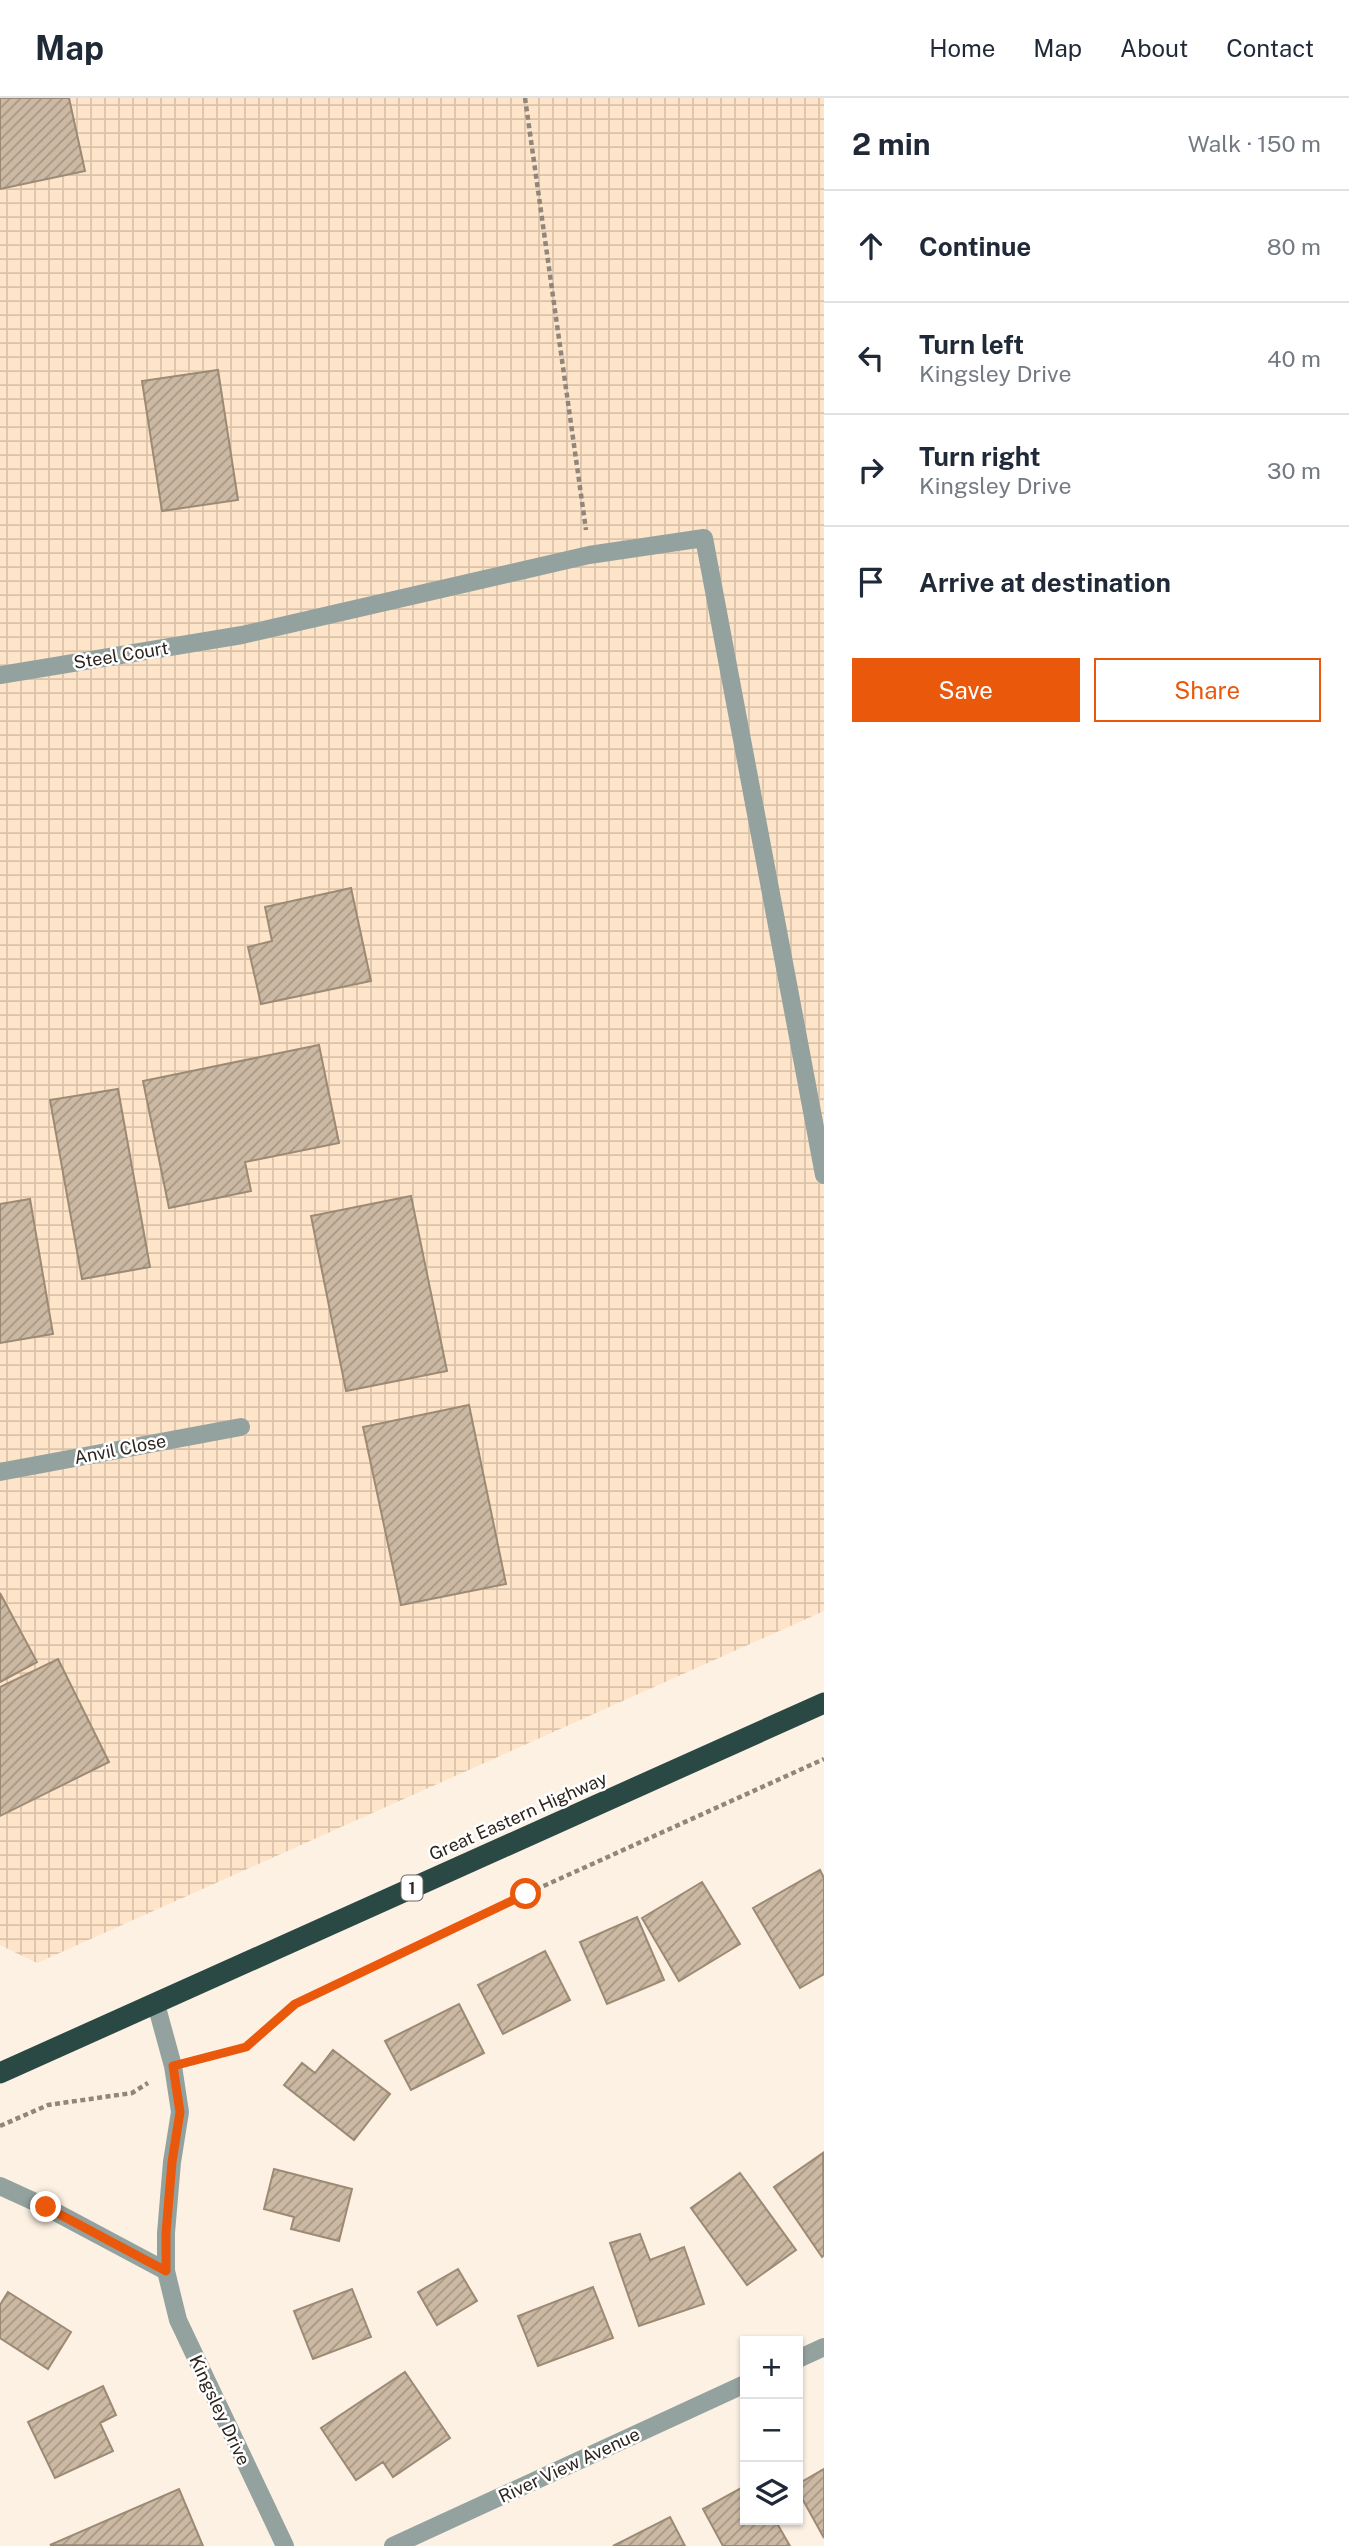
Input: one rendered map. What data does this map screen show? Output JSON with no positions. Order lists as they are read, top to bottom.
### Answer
{
  "streets": {
    "highway": ["Great Eastern Highway", "1"],
    "street": [
      "Steel Court",
      "Anvil Close",
      "Kingsley Drive",
      "River View Avenue"
    ]
  },
  "crossings": [
    ["Great Eastern Highway", "Kingsley Drive"]
  ],
  "page": {
    "header": "Map",
    "nav": [
      "Home",
      "Map",
      "About",
      "Contact"
    ],
    "heading": ["2 min", "Walk · 150 m"],
    "list": [
      ["Continue", "80 m"],
      ["Turn left", "Kingsley Drive", "40 m"],
      ["Turn right", "Kingsley Drive", "30 m"],
      "Arrive at destination"
    ],
    "buttons": ["Save", "Share"],
    "map_buttons": ["+", "−"]
  }
}
